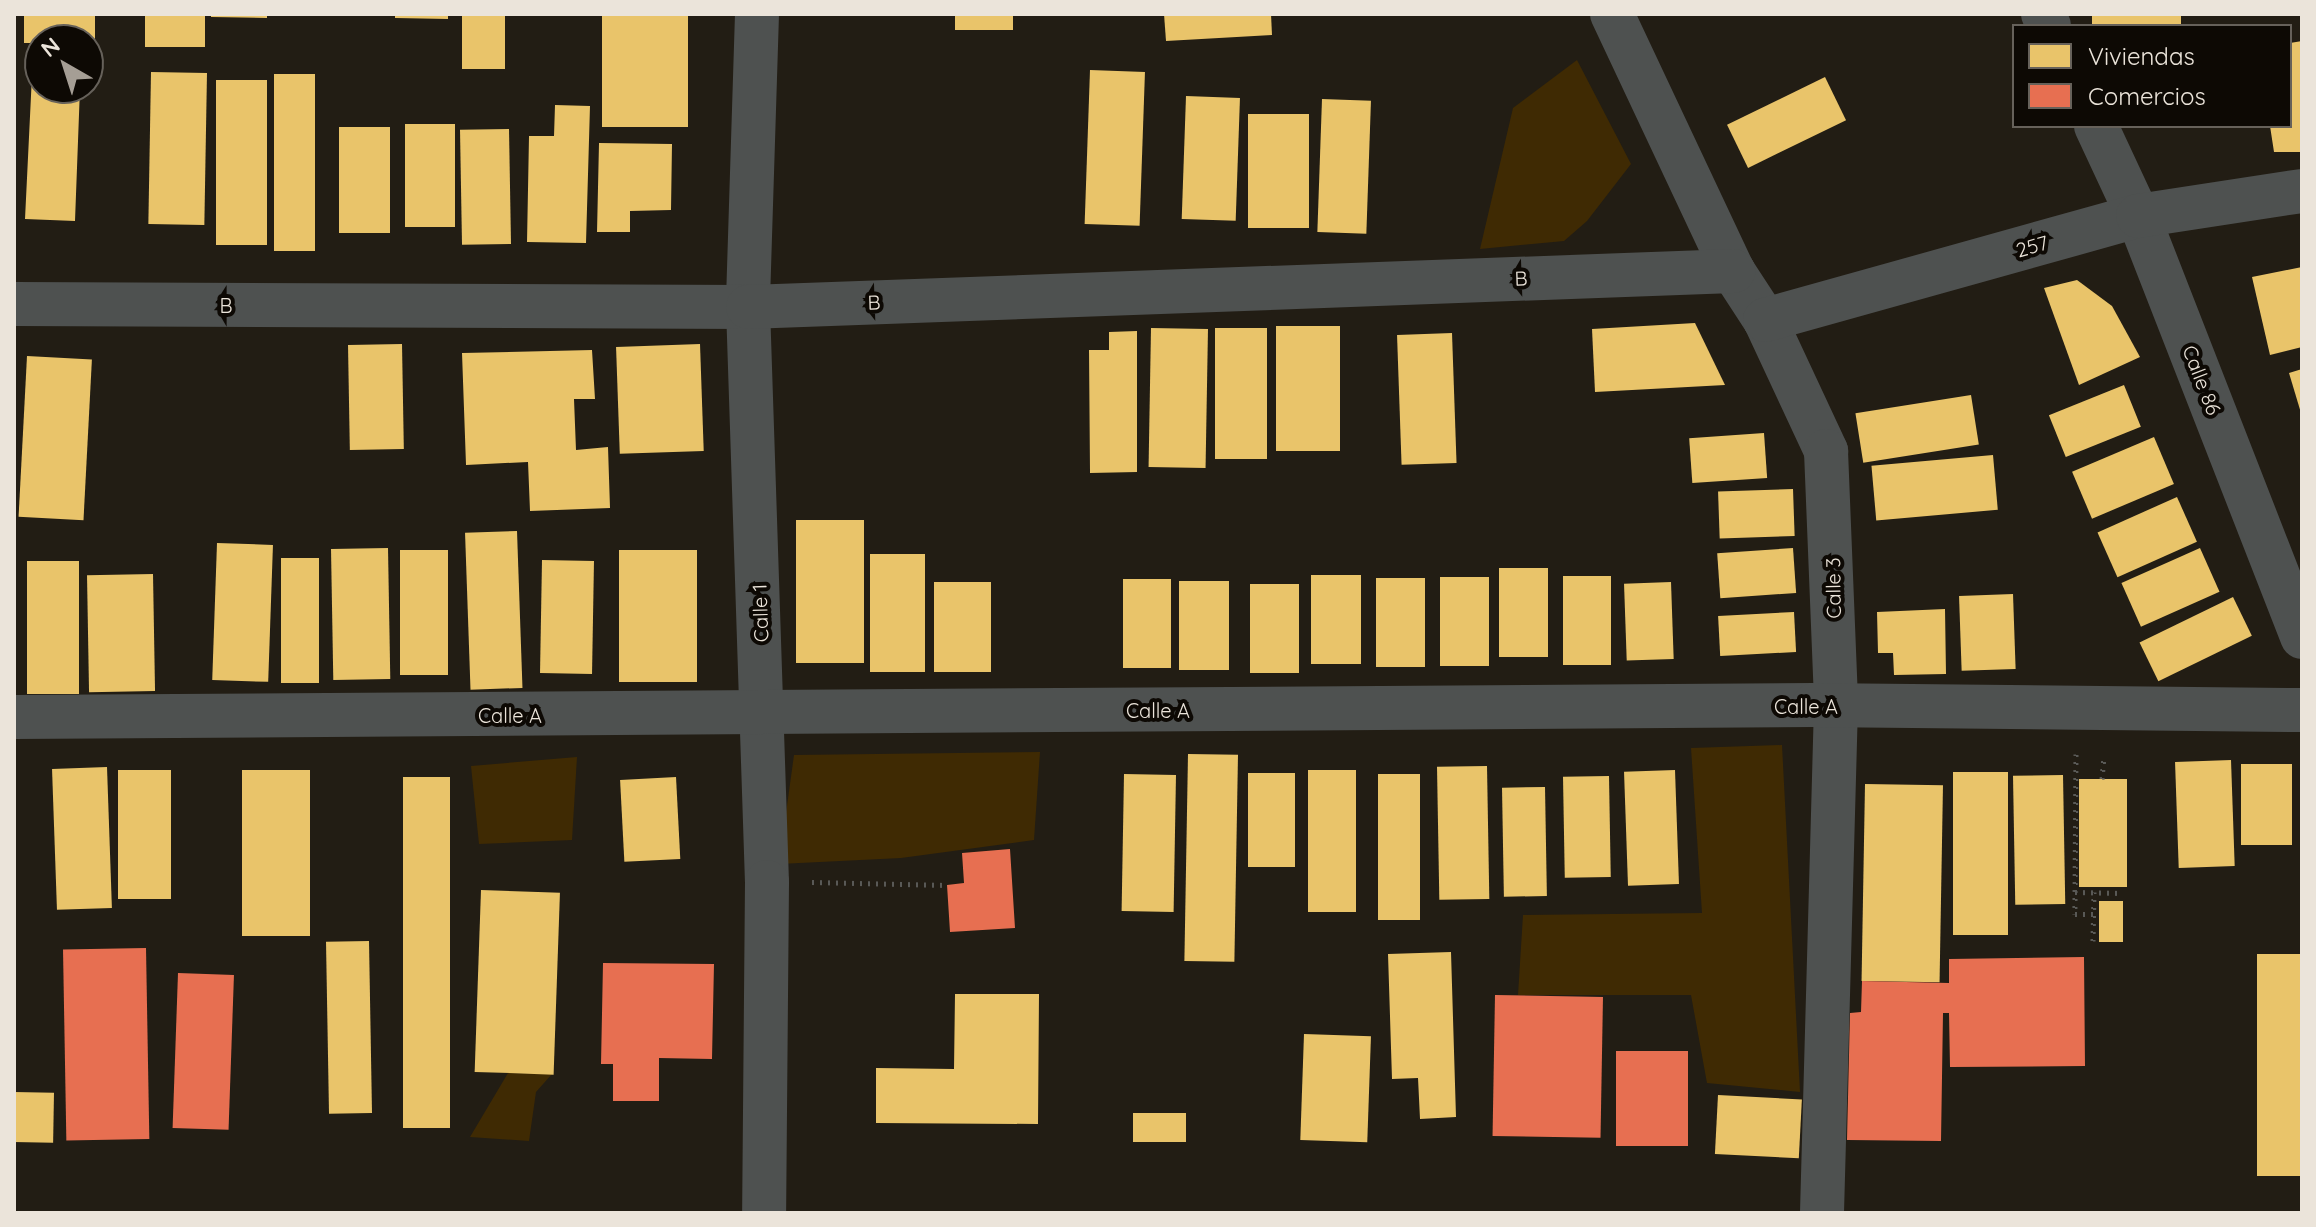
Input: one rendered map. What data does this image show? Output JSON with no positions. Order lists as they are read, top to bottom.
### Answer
{
  "streets": {
    "street": [
      "257",
      "B",
      "Calle 86",
      "Calle 3",
      "Calle 1",
      "Calle A"
    ]
  },
  "crossings": [
    ["257", "Calle 86"],
    ["257", "Calle 3"],
    ["B", "Calle 3"],
    ["B", "Calle 1"],
    ["Calle 3", "Calle A"],
    ["Calle 1", "Calle A"]
  ],
  "legend": ["Viviendas", "Comercios"],
  "north": "top left"
}
